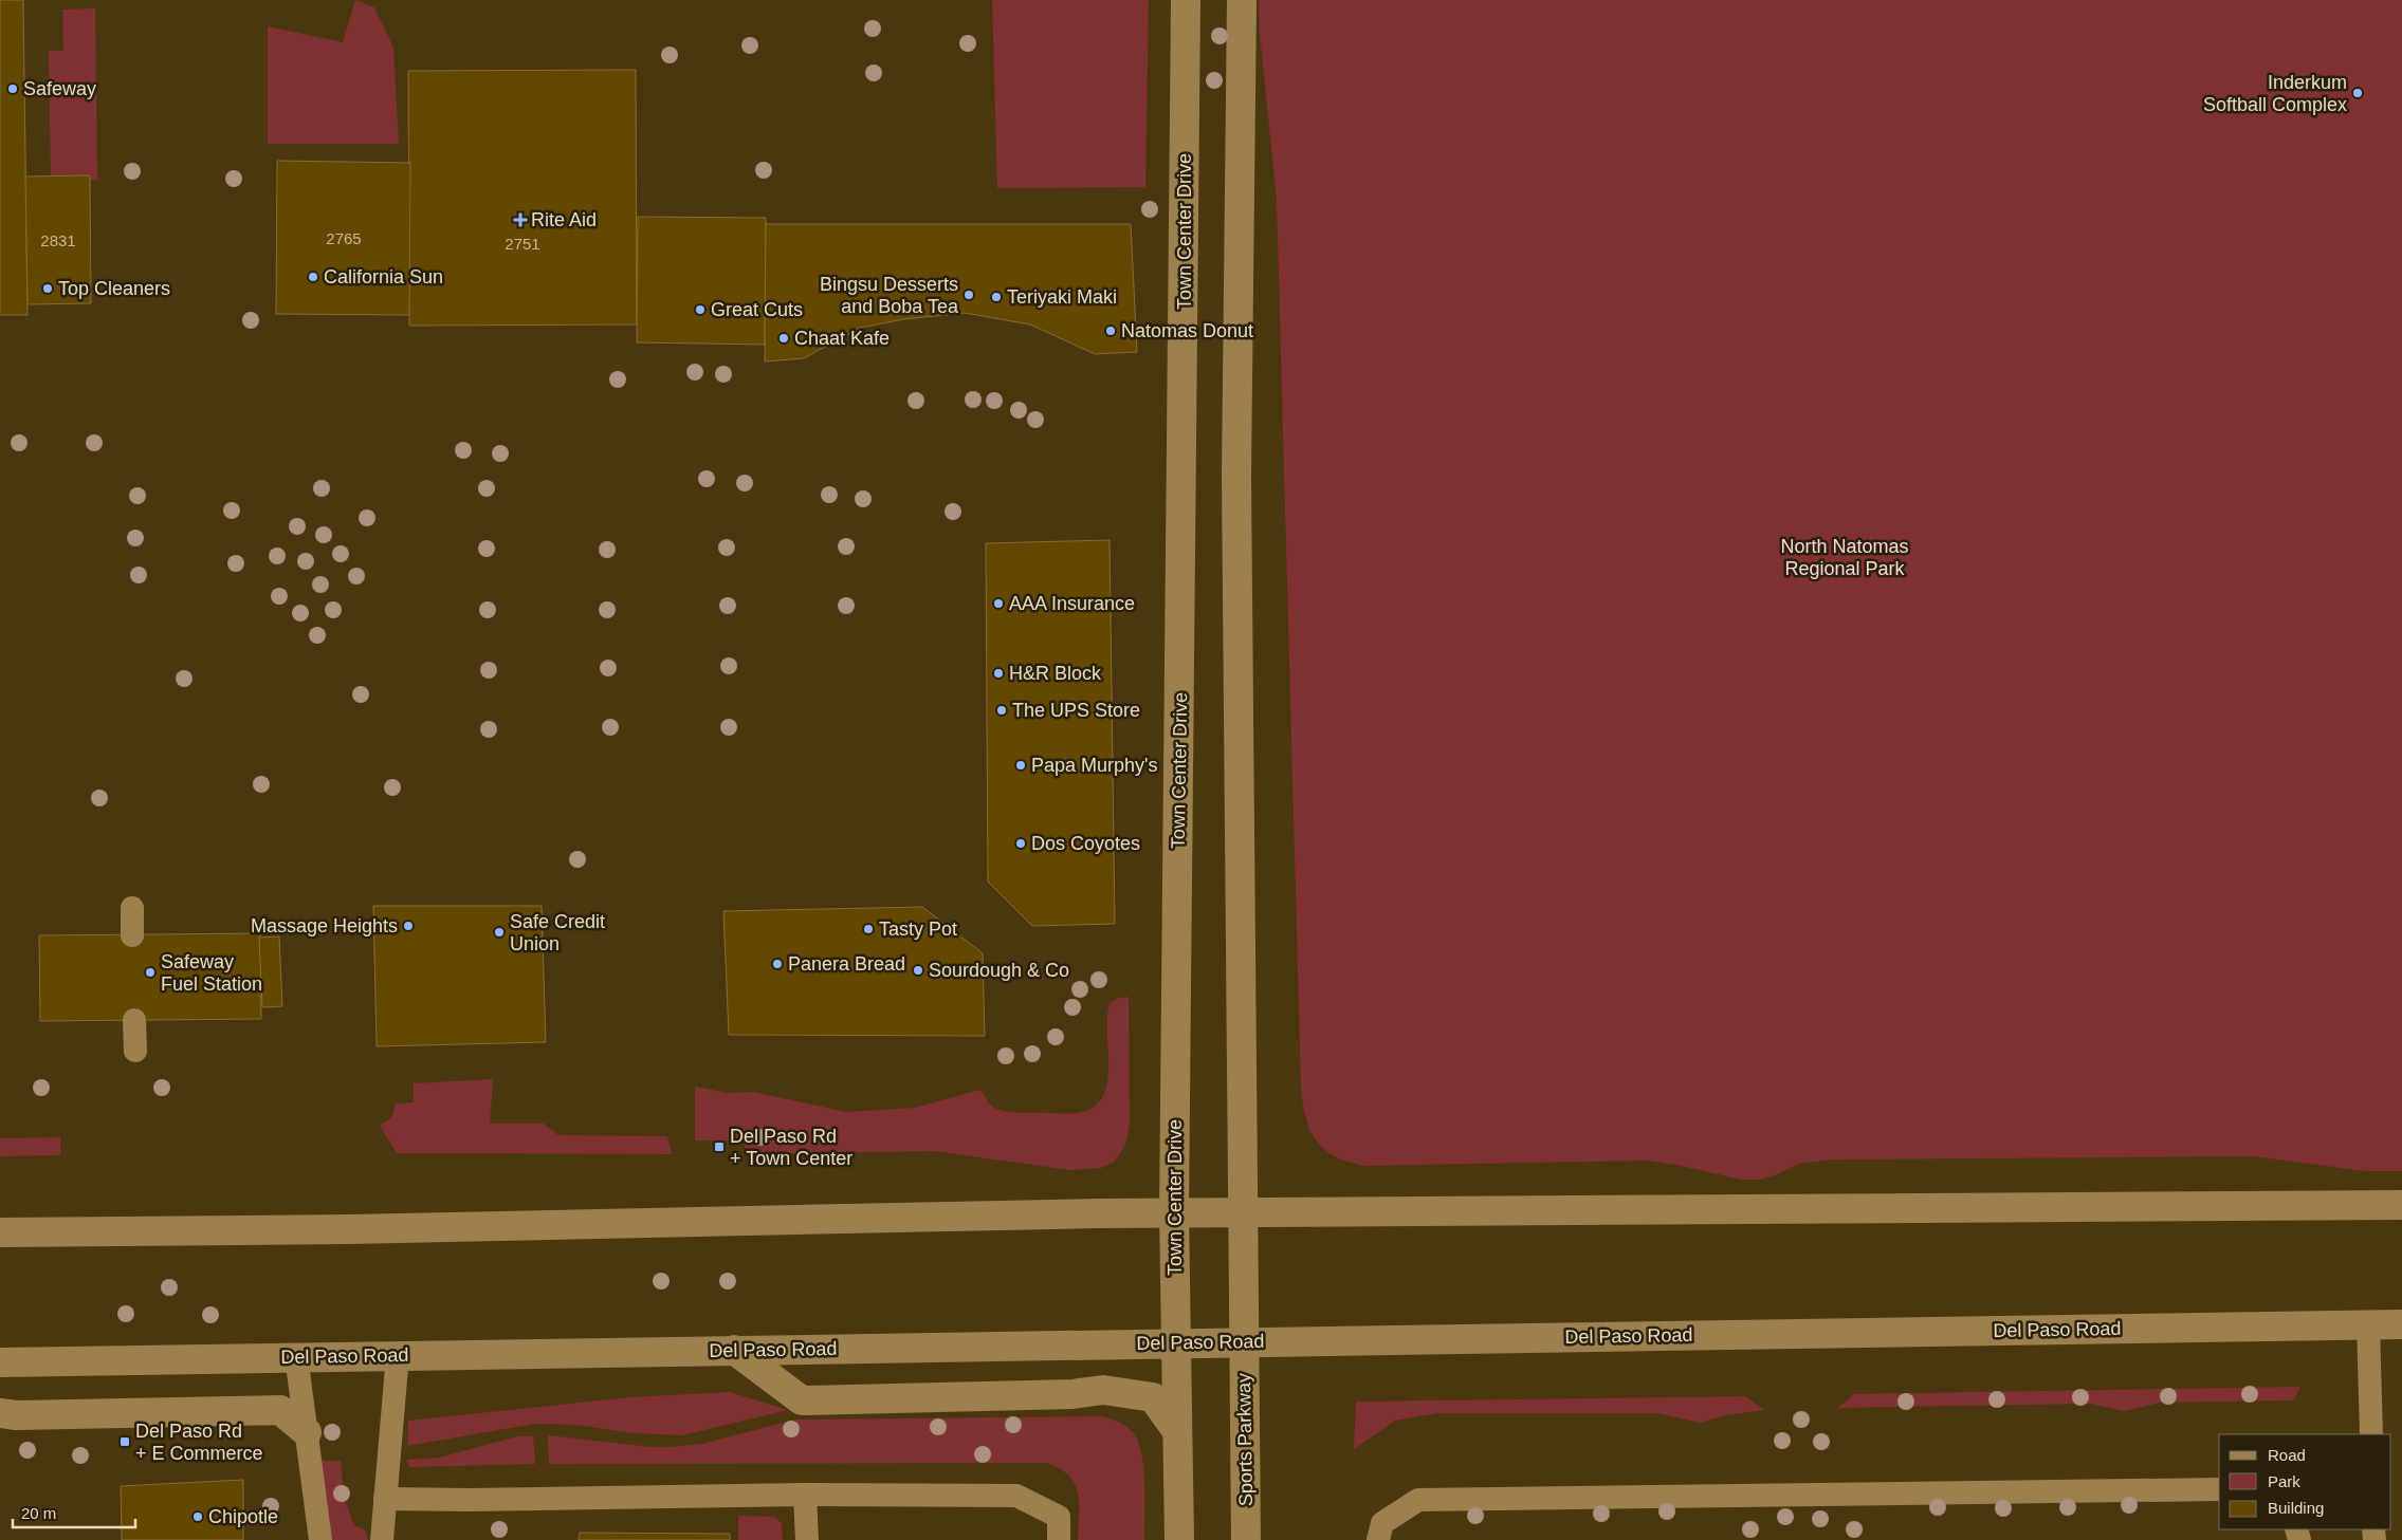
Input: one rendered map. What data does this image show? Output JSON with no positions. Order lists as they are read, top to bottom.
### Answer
{
  "streets": {
    "main road": ["Town Center Drive", "Del Paso Road", "Sports Parkway"]
  },
  "crossings": [
    ["Town Center Drive", "Del Paso Road"],
    ["Del Paso Road", "Sports Parkway"]
  ],
  "parks": ["North Natomas Regional Park"],
  "places": {
    "other": [
      "Safeway",
      "Inderkum Softball Complex",
      "California Sun",
      "Top Cleaners",
      "Bingsu Desserts and Boba Tea",
      "Teriyaki Maki",
      "Great Cuts",
      "Natomas Donut",
      "Chaat Kafe",
      "AAA Insurance",
      "H&R Block",
      "The UPS Store",
      "Papa Murphy's",
      "Dos Coyotes",
      "Massage Heights",
      "Tasty Pot",
      "Safe Credit Union",
      "Panera Bread",
      "Sourdough & Co",
      "Safeway Fuel Station",
      "Chipotle"
    ],
    "health": ["Rite Aid"],
    "transit": ["Del Paso Rd + Town Center", "Del Paso Rd + E Commerce"]
  },
  "house_numbers": ["2765", "2831", "2751"],
  "legend": ["Road", "Park", "Building"],
  "scale_bar": "20 m"
}
